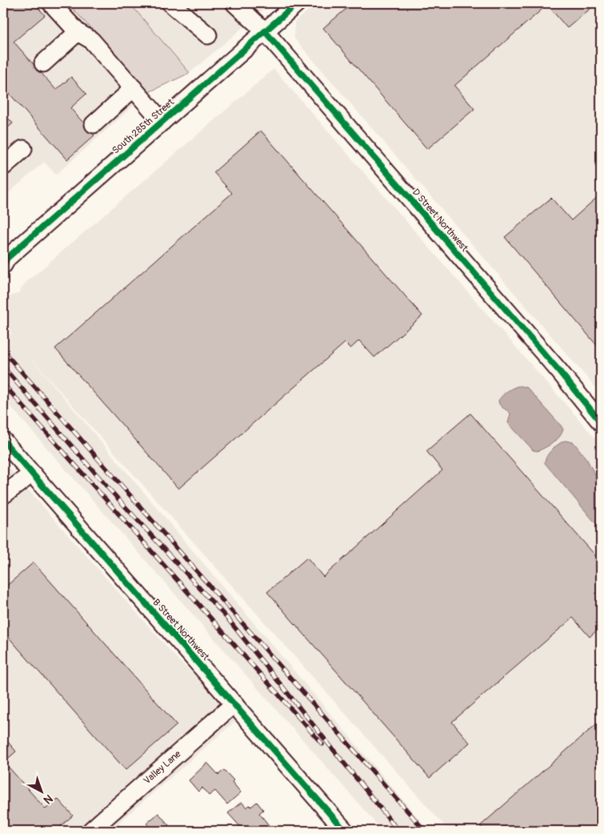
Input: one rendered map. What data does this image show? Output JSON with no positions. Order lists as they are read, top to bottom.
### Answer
{
  "streets": {
    "street": [
      "South 285th Street",
      "D Street Northwest",
      "B Street Northwest",
      "Valley Lane"
    ]
  },
  "crossings": [
    ["South 285th Street", "D Street Northwest"],
    ["B Street Northwest", "Valley Lane"]
  ],
  "north": "bottom right"
}
